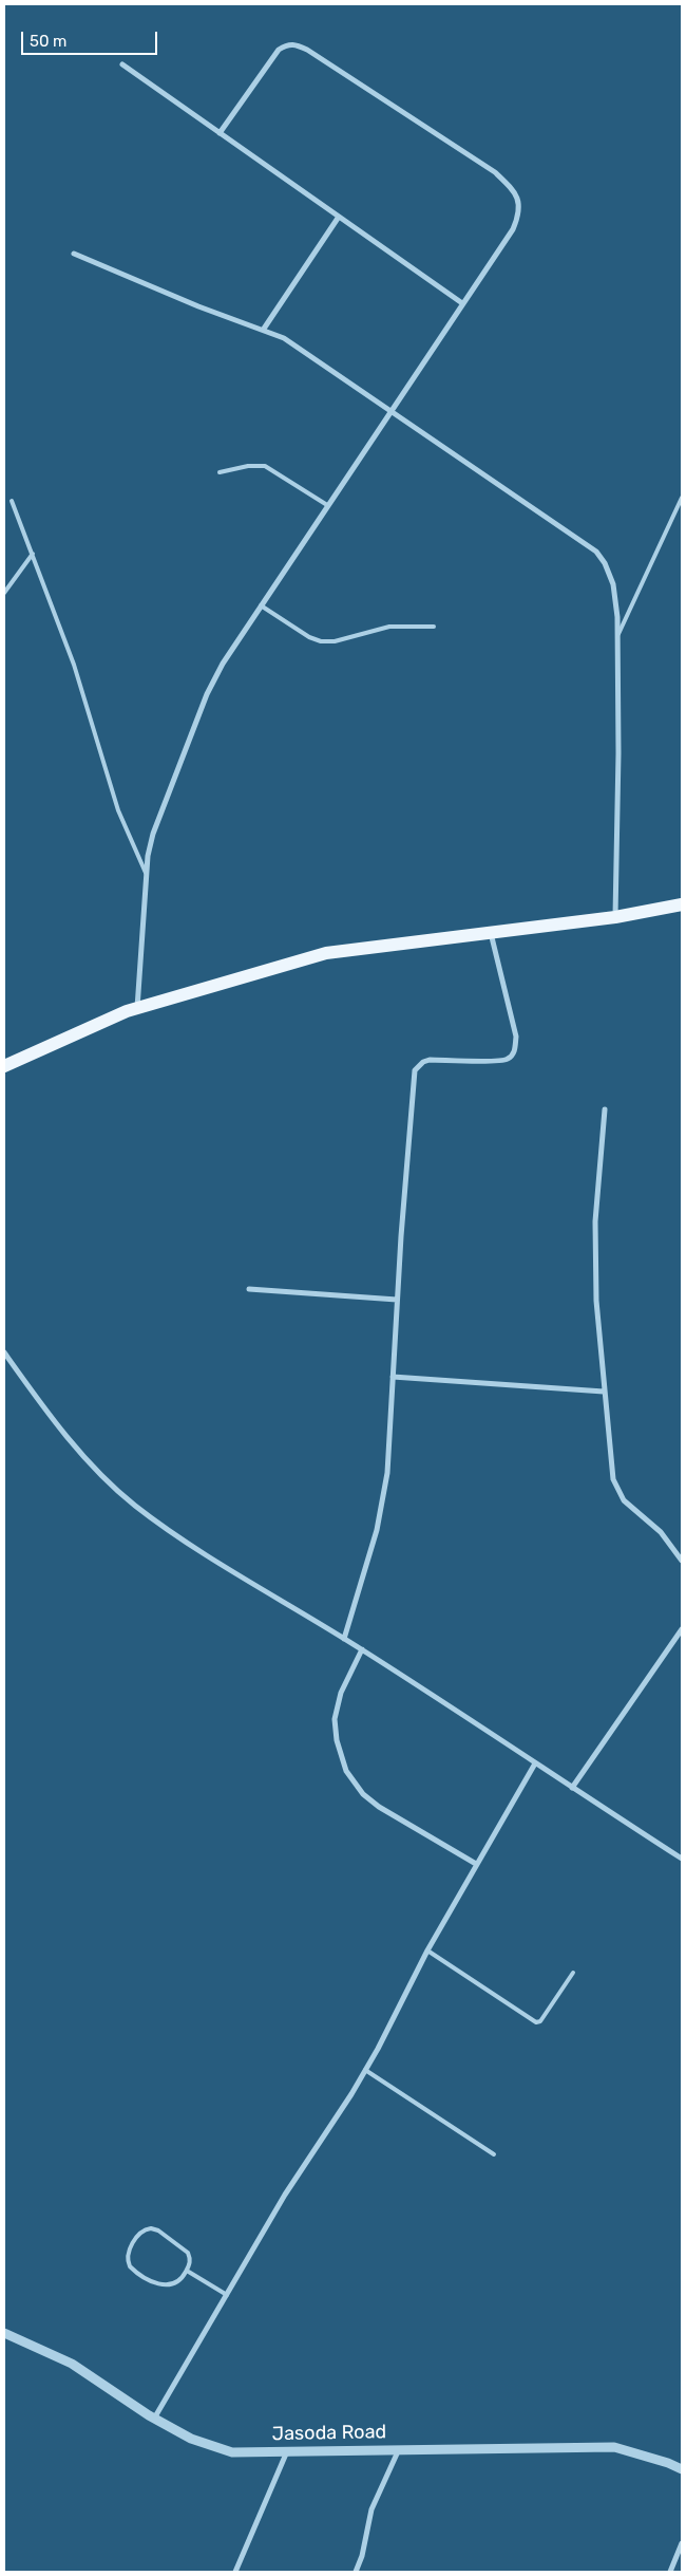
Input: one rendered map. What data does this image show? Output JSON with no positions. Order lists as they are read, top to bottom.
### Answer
{
  "streets": {
    "street": ["Jasoda Road"]
  },
  "scale_bar": "50 m"
}
